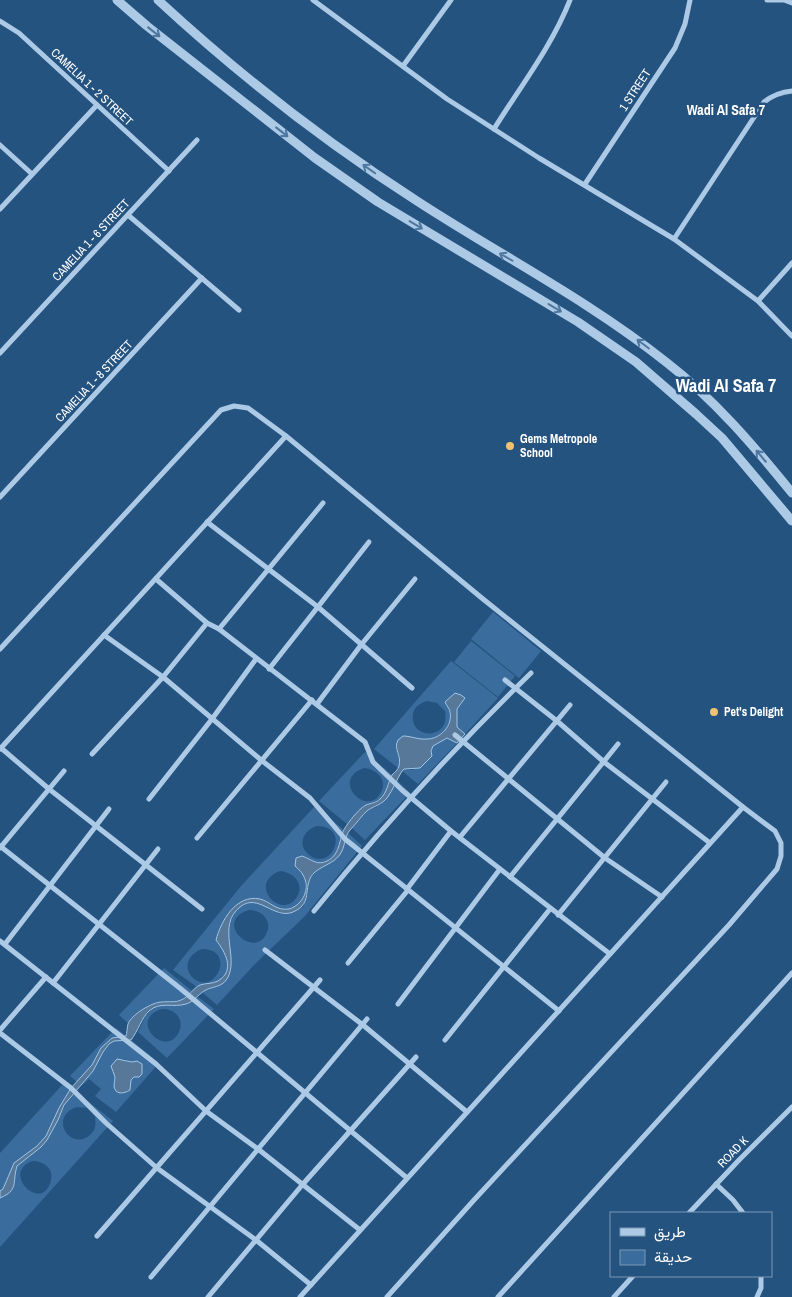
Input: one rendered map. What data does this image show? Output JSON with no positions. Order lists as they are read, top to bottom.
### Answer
{
  "streets": {
    "street": [
      "CAMELIA 1 - 2 STREET",
      "1 STREET",
      "CAMELIA 1 - 6 STREET",
      "CAMELIA 1 - 8 STREET",
      "ROAD K"
    ]
  },
  "crossings": [
    ["CAMELIA 1 - 2 STREET", "CAMELIA 1 - 6 STREET"]
  ],
  "districts": ["Wadi Al Safa 7", "Wadi Al Safa 7"],
  "places": ["Gems Metropole School", "Pet's Delight"],
  "legend": ["طريق", "حديقة"]
}
